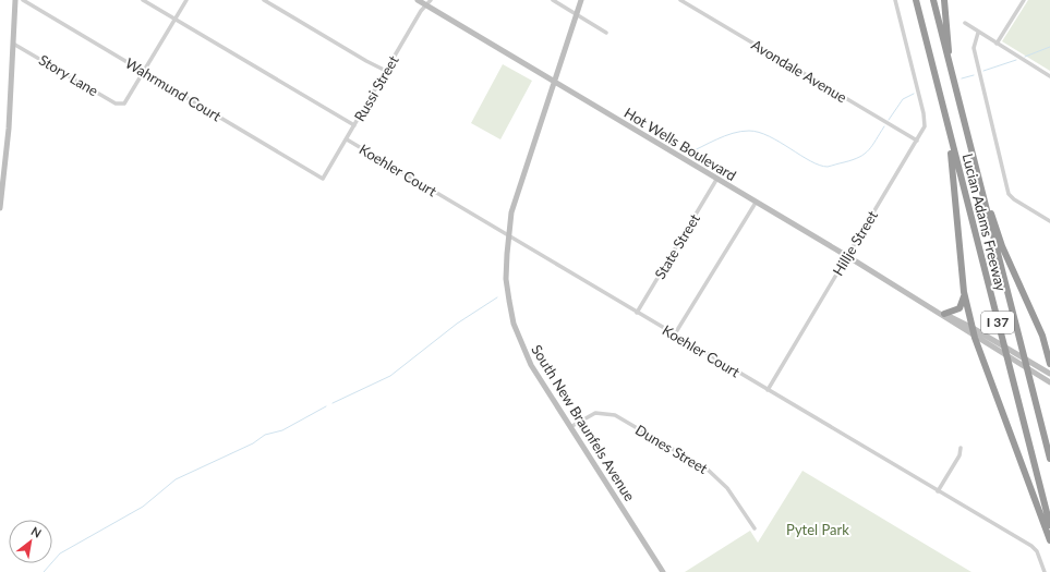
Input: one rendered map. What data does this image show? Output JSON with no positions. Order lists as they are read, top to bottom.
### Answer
{
  "streets": {
    "highway": ["Lucian Adams Freeway", "I 37"],
    "street": [
      "Avondale Avenue",
      "Story Lane",
      "Russi Street",
      "Wahrmund Court",
      "Hot Wells Boulevard",
      "Koehler Court",
      "Hillje Street",
      "State Street",
      "South New Braunfels Avenue",
      "Dunes Street"
    ]
  },
  "crossings": [
    ["Avondale Avenue", "Hillje Street"],
    ["Story Lane", "Wahrmund Court"],
    ["Russi Street", "Wahrmund Court"],
    ["Russi Street", "Hot Wells Boulevard"],
    ["Russi Street", "Koehler Court"],
    ["Hot Wells Boulevard", "Hillje Street"],
    ["Hot Wells Boulevard", "State Street"],
    ["Hot Wells Boulevard", "South New Braunfels Avenue"],
    ["Koehler Court", "Hillje Street"],
    ["Koehler Court", "State Street"],
    ["Koehler Court", "South New Braunfels Avenue"],
    ["South New Braunfels Avenue", "Dunes Street"]
  ],
  "parks": ["Pytel Park"],
  "north": "top right"
}
